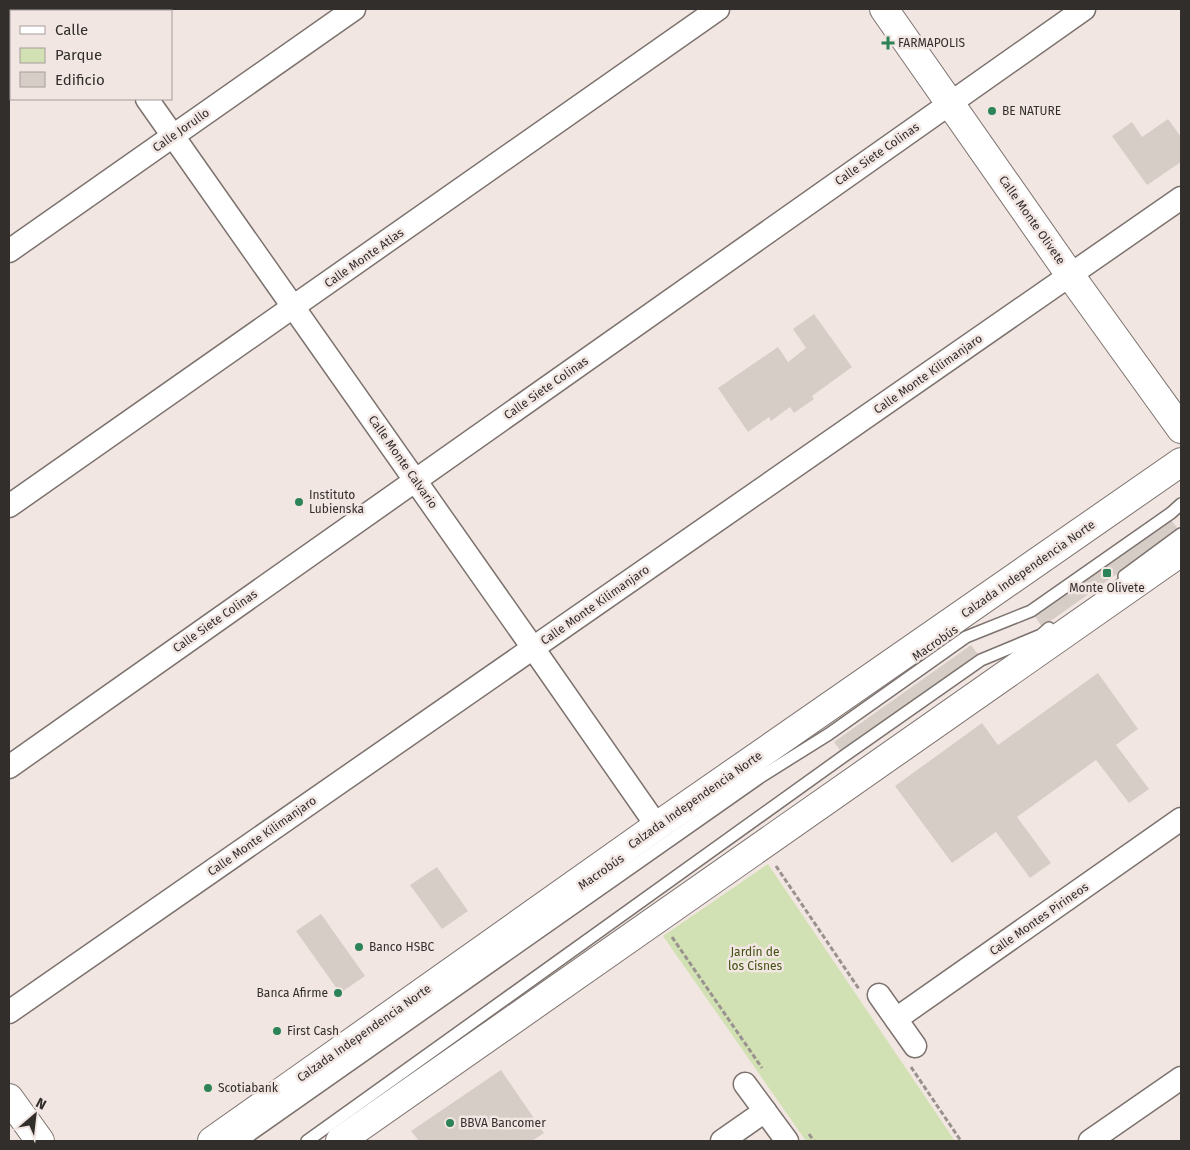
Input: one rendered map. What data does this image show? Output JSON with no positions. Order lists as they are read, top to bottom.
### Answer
{
  "streets": {
    "main road": ["Calle Monte Olivete", "Calzada Independencia Norte"],
    "street": [
      "Calle Jorullo",
      "Calle Siete Colinas",
      "Calle Monte Atlas",
      "Calle Monte Kilimanjaro",
      "Calle Monte Calvario",
      "Calle Montes Pirineos"
    ],
    "lane": ["Macrobús"]
  },
  "crossings": [
    ["Calle Jorullo", "Calle Monte Calvario"],
    ["Calle Siete Colinas", "Calle Monte Olivete"],
    ["Calle Siete Colinas", "Calle Monte Calvario"],
    ["Calle Monte Olivete", "Calle Monte Kilimanjaro"],
    ["Calle Monte Atlas", "Calle Monte Calvario"],
    ["Calle Monte Kilimanjaro", "Calle Monte Calvario"],
    ["Calle Monte Calvario", "Calzada Independencia Norte"]
  ],
  "parks": ["Jardín de los Cisnes"],
  "places": {
    "health": ["FARMAPOLIS"],
    "other": [
      "BE NATURE",
      "Instituto Lubienska",
      "Banco HSBC",
      "Banca Afirme",
      "First Cash",
      "Scotiabank",
      "BBVA Bancomer"
    ],
    "transit": ["Monte Olivete"]
  },
  "legend": ["Calle", "Parque", "Edificio"],
  "north": "top right"
}
